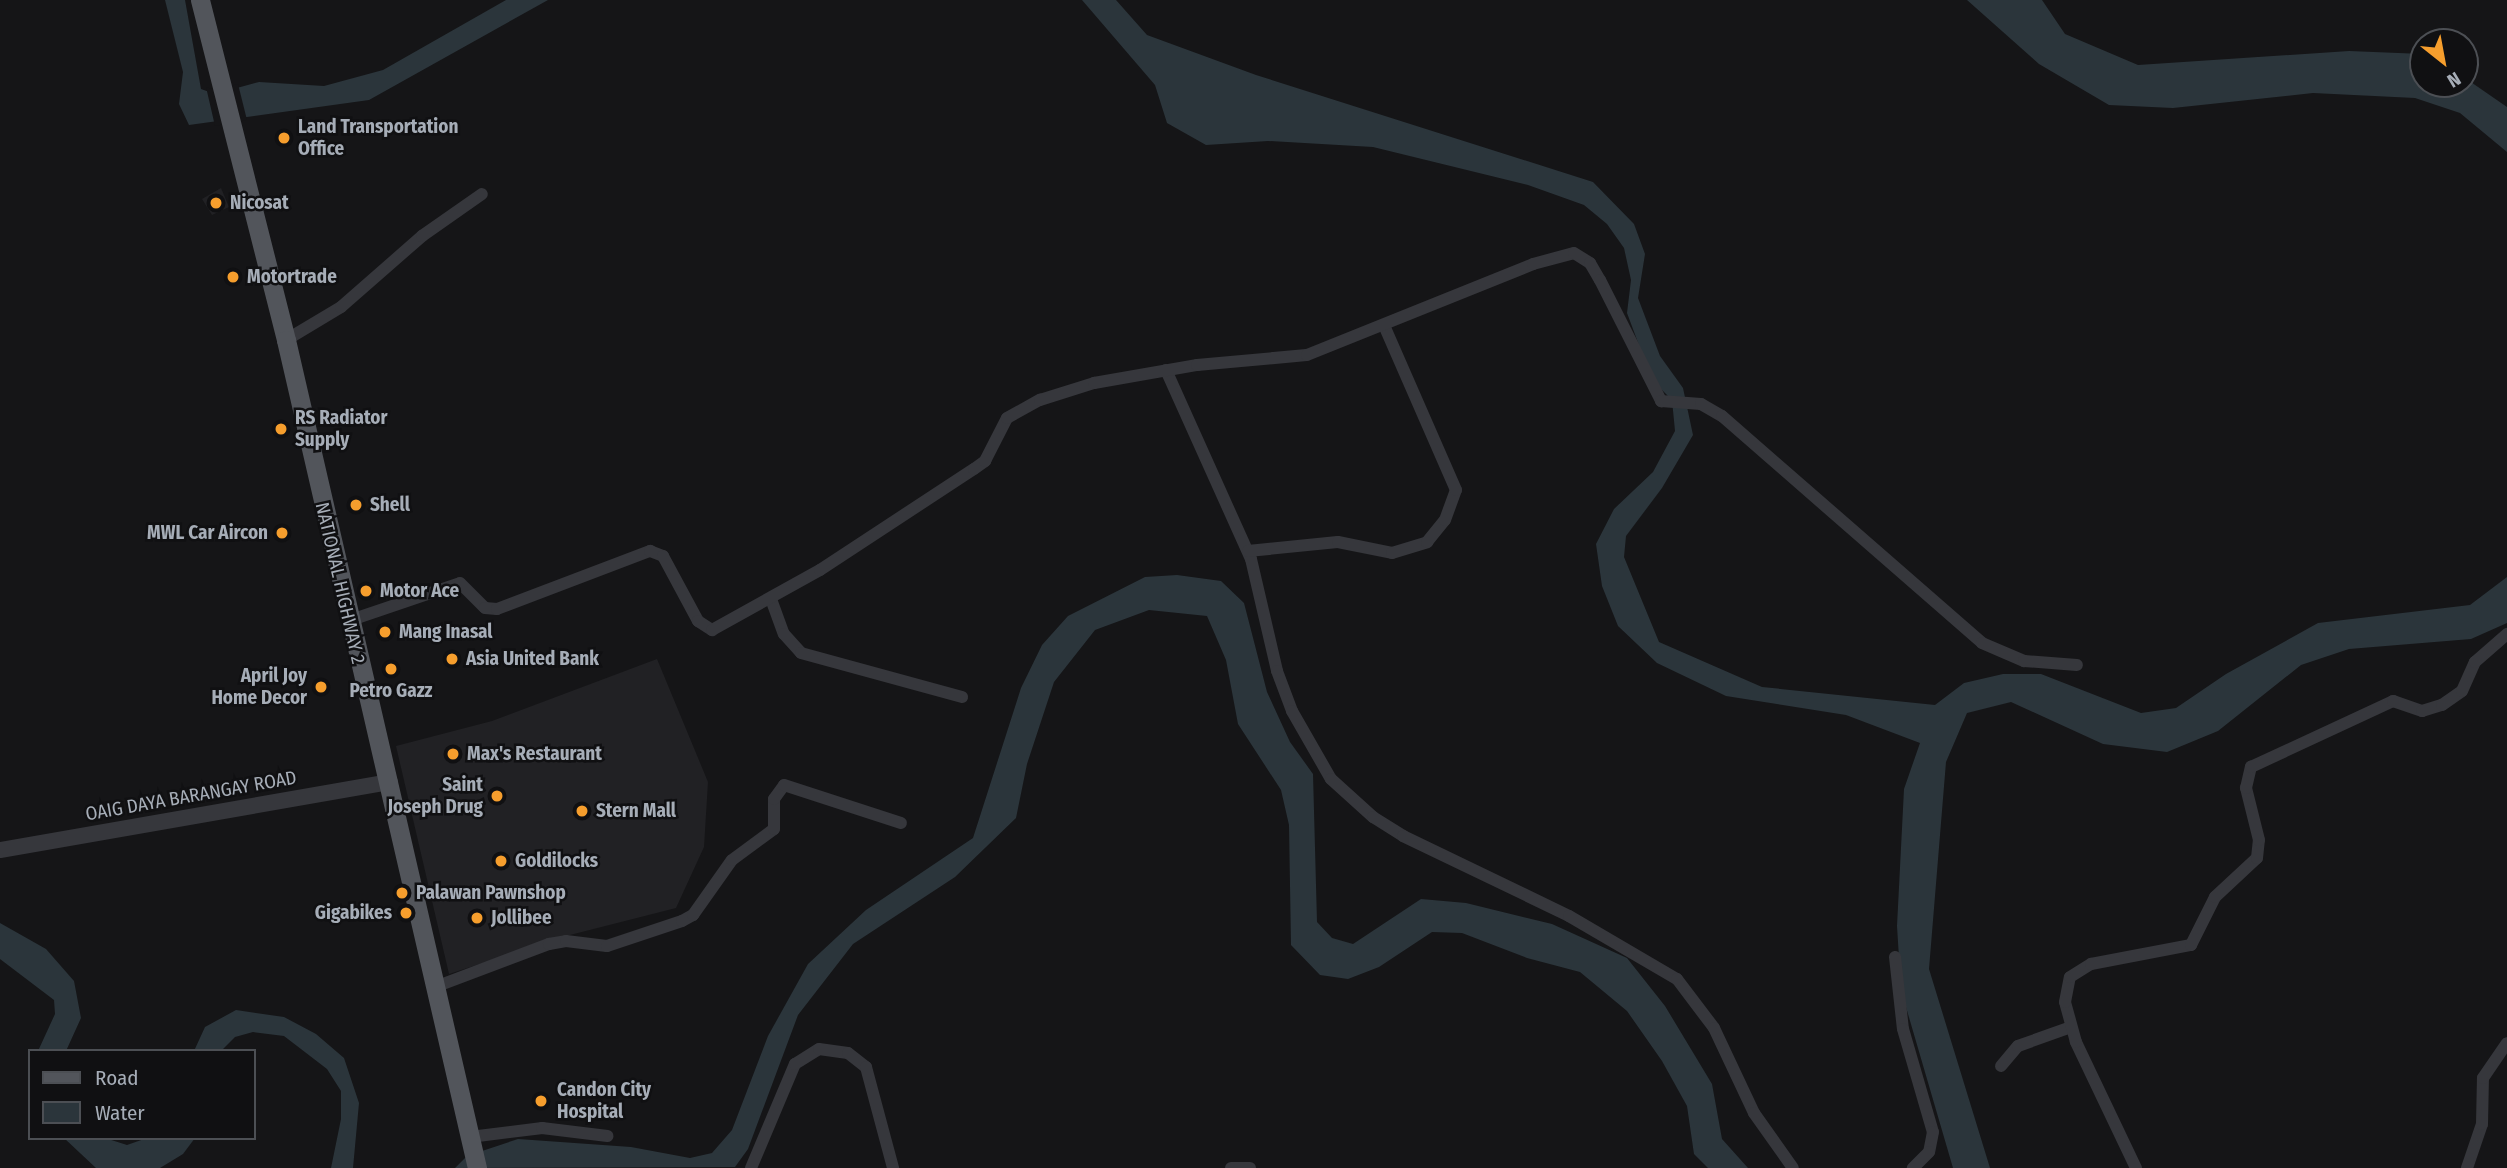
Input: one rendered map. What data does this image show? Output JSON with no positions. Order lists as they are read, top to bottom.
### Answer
{
  "streets": {
    "main road": ["NATIONAL HIGHWAY 2"],
    "street": ["OAIG DAYA BARANGAY ROAD"]
  },
  "crossings": [
    ["NATIONAL HIGHWAY 2", "OAIG DAYA BARANGAY ROAD"]
  ],
  "places": [
    "Land Transportation Office",
    "Nicosat",
    "Motortrade",
    "RS Radiator Supply",
    "Shell",
    "MWL Car Aircon",
    "Motor Ace",
    "Mang Inasal",
    "Asia United Bank",
    "Petro Gazz",
    "April Joy Home Decor",
    "Max's Restaurant",
    "Saint Joseph Drug",
    "Stern Mall",
    "Goldilocks",
    "Palawan Pawnshop",
    "Gigabikes",
    "Jollibee",
    "Candon City Hospital"
  ],
  "legend": ["Road", "Water"],
  "north": "bottom right"
}
